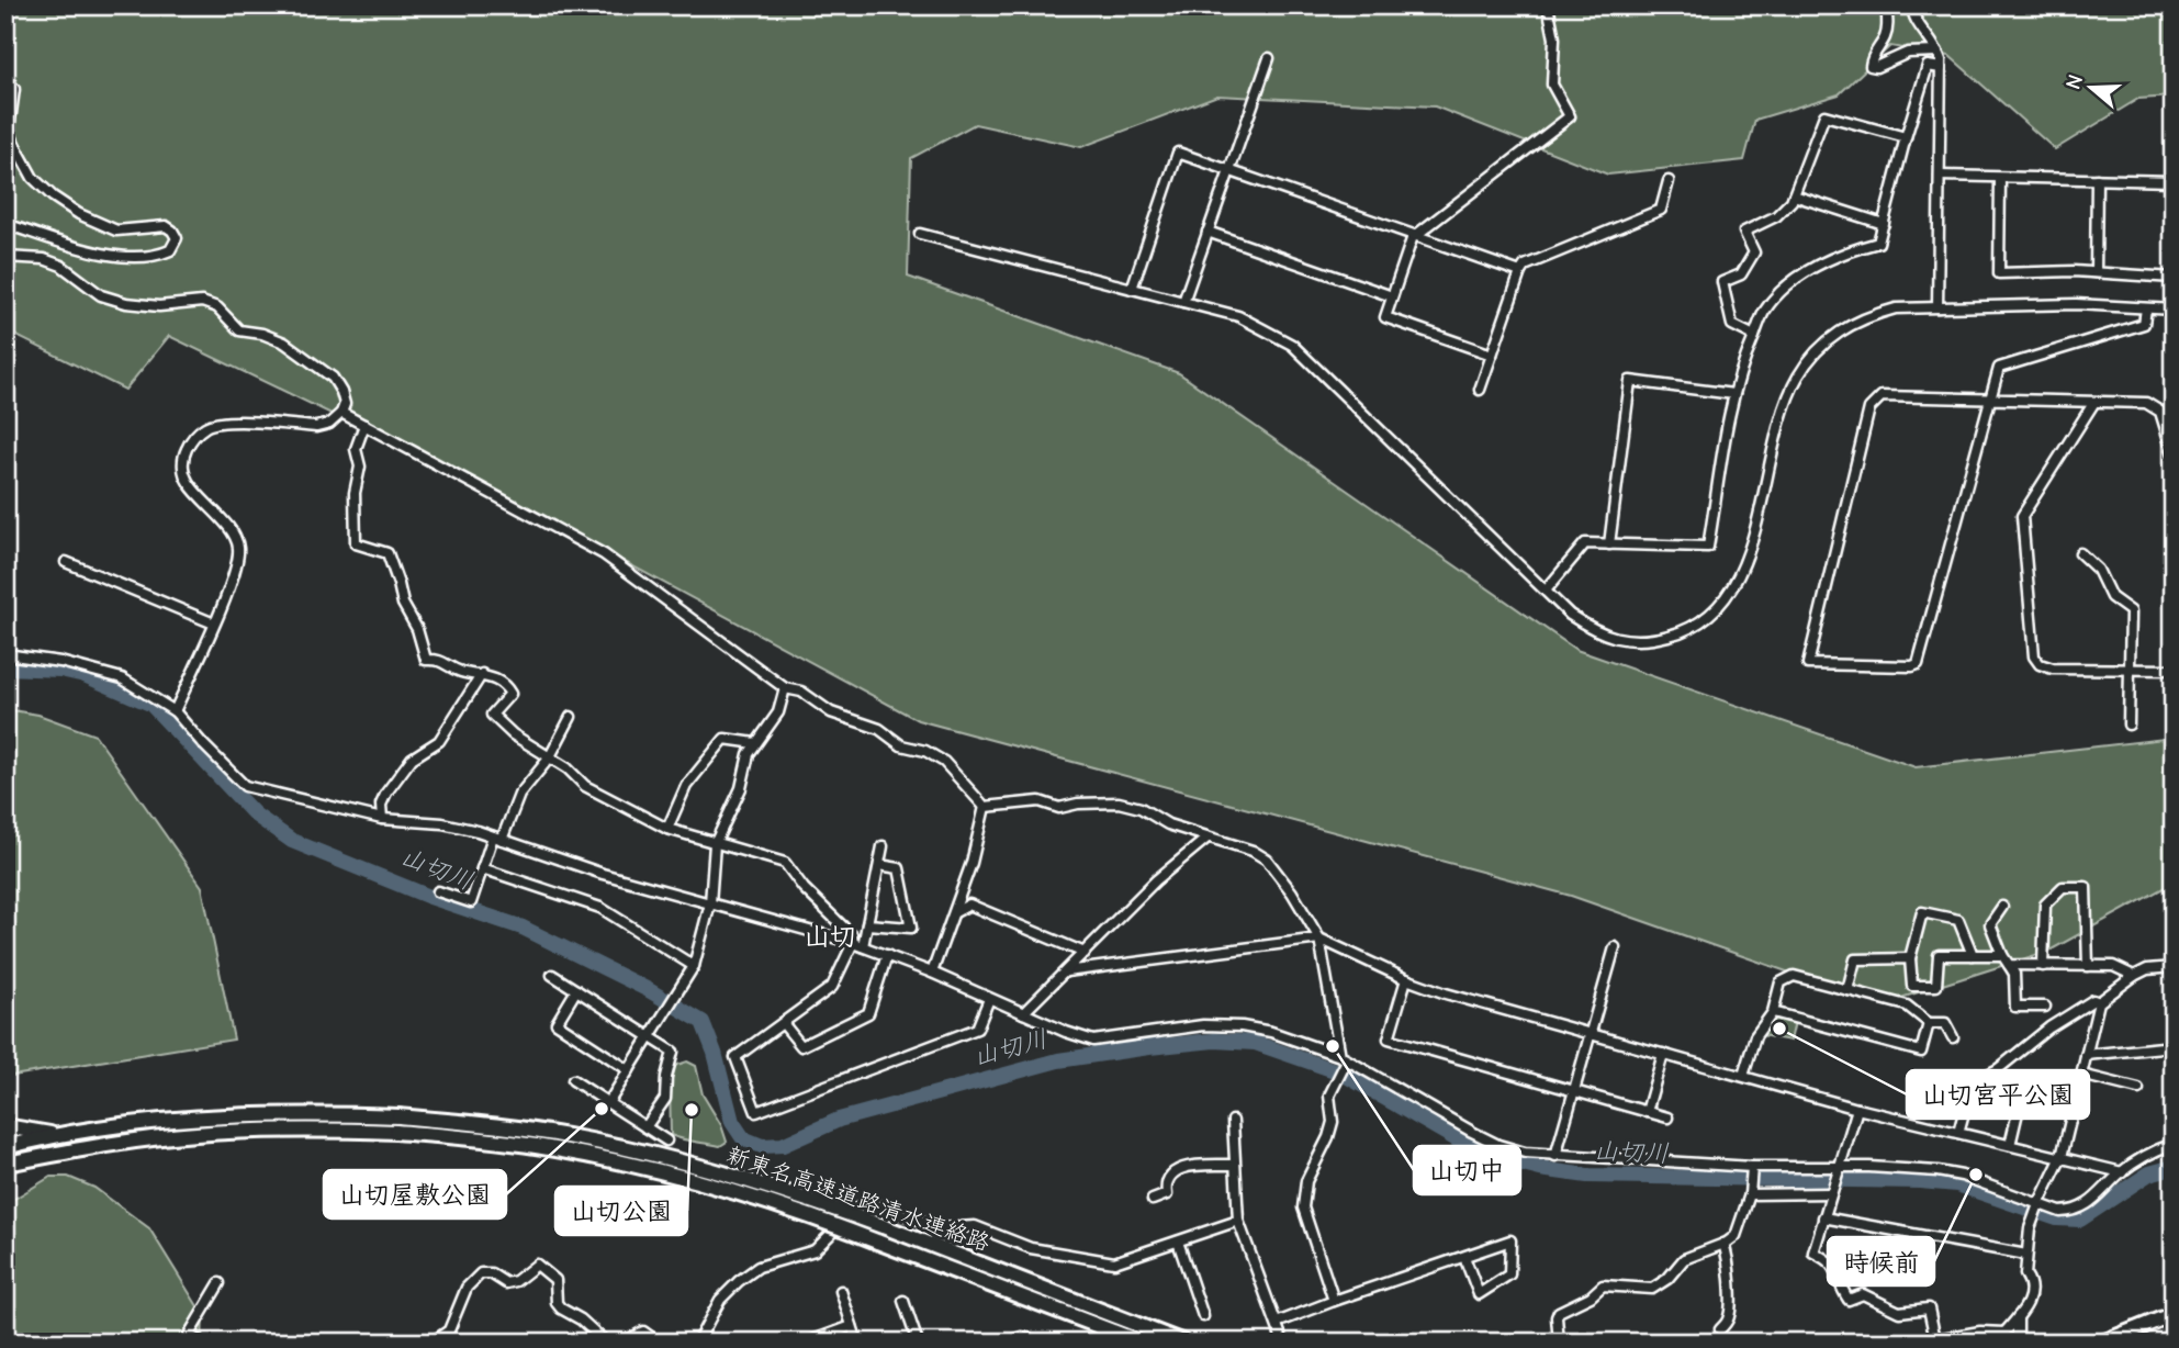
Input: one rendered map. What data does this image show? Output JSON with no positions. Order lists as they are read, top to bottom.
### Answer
{
  "streets": {
    "highway": ["新東名高速道路清水連絡路"]
  },
  "districts": ["山切"],
  "water": ["山切川"],
  "places": [
    "山切宮平公園",
    "山切中",
    "山切屋敷公園",
    "山切公園",
    "時候前"
  ],
  "north": "left"
}
